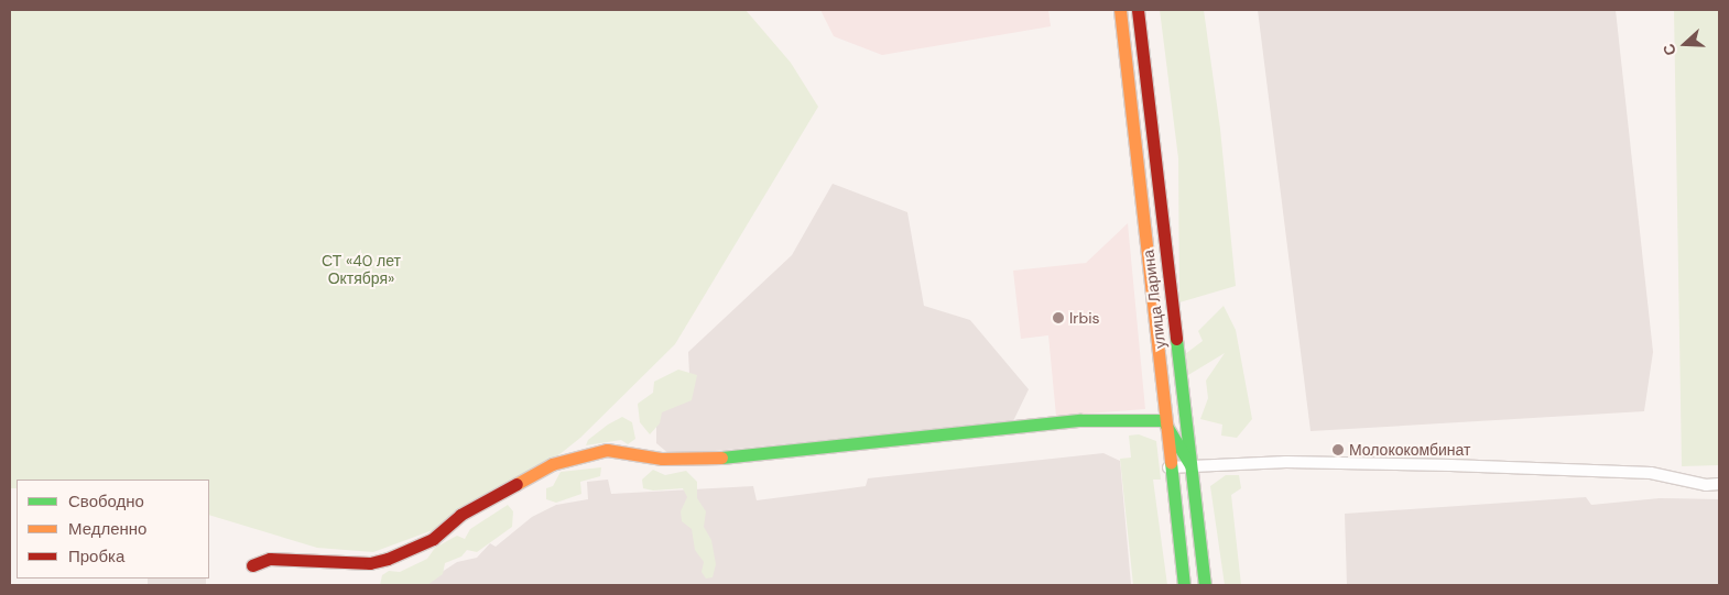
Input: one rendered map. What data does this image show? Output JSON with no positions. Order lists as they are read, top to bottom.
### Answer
{
  "streets": {
    "main road": ["улица Ларина"]
  },
  "parks": ["СТ «40 лет Октября»"],
  "places": ["Irbis", "Молококомбинат"],
  "legend": ["Свободно", "Медленно", "Пробка"],
  "north": "left"
}
